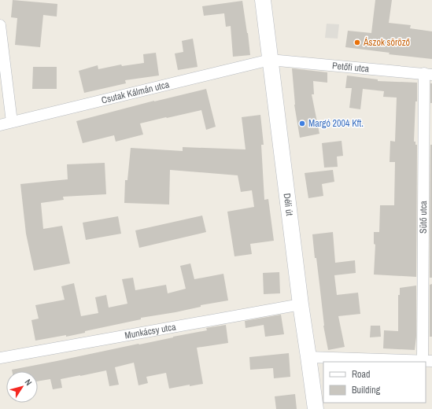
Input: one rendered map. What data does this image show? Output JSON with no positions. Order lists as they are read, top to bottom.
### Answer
{
  "streets": {
    "street": [
      "Petőfi utca",
      "Csutak Kálmán utca",
      "Déli út",
      "Sütő utca",
      "Munkácsy utca"
    ]
  },
  "crossings": [
    ["Petőfi utca", "Csutak Kálmán utca"],
    ["Petőfi utca", "Déli út"],
    ["Petőfi utca", "Sütő utca"],
    ["Csutak Kálmán utca", "Déli út"],
    ["Déli út", "Munkácsy utca"]
  ],
  "places": ["Ászok söröző", "Margó 2004 Kft."],
  "legend": ["Road", "Building"],
  "north": "top right"
}
